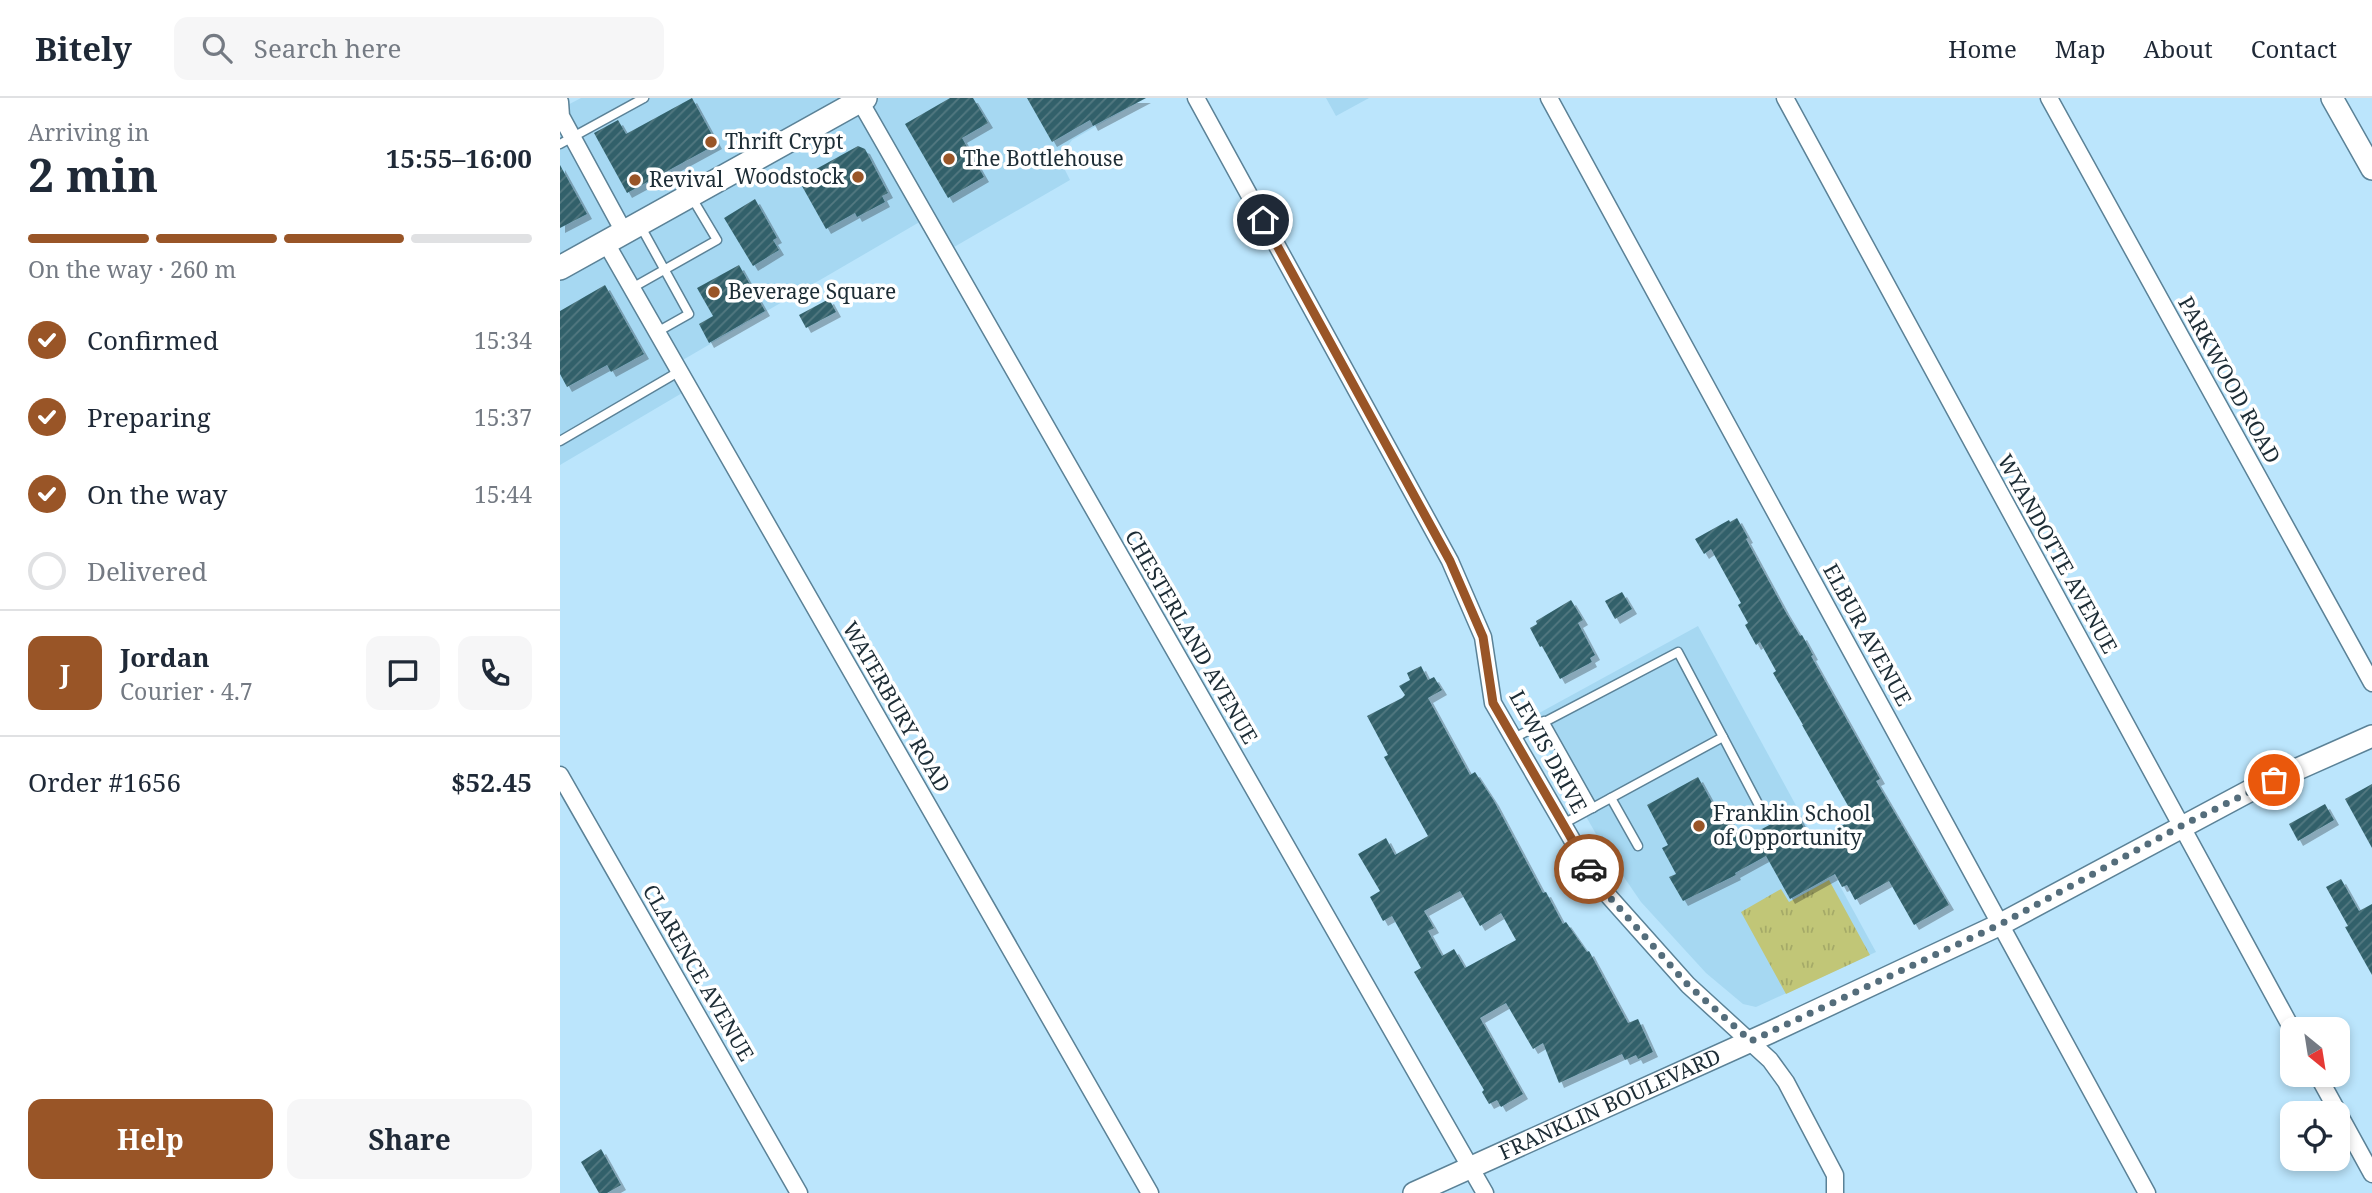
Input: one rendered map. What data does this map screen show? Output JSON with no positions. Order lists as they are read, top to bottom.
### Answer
{
  "streets": {
    "street": [
      "PARKWOOD ROAD",
      "WYANDOTTE AVENUE",
      "ELBUR AVENUE",
      "CHESTERLAND AVENUE",
      "WATERBURY ROAD",
      "LEWIS DRIVE",
      "CLARENCE AVENUE",
      "FRANKLIN BOULEVARD"
    ]
  },
  "crossings": [
    ["WYANDOTTE AVENUE", "FRANKLIN BOULEVARD"],
    ["ELBUR AVENUE", "FRANKLIN BOULEVARD"],
    ["CHESTERLAND AVENUE", "FRANKLIN BOULEVARD"],
    ["LEWIS DRIVE", "FRANKLIN BOULEVARD"]
  ],
  "places": [
    "Thrift Crypt",
    "The Bottlehouse",
    "Woodstock",
    "Revival",
    "Beverage Square",
    "Franklin School of Opportunity"
  ],
  "north": "bottom right",
  "page": {
    "header": "Bitely",
    "search": "Search here",
    "nav": [
      "Home",
      "Map",
      "About",
      "Contact"
    ],
    "heading": ["2 min", "Arriving in", "15:55–16:00"],
    "panel": [
      "Jordan",
      "Courier · 4.7",
      "Order #1656",
      "$52.45"
    ],
    "bar": "On the way · 260 m",
    "list": [
      ["Confirmed", "15:34"],
      ["Preparing", "15:37"],
      ["On the way", "15:44"],
      "Delivered"
    ],
    "round": "J",
    "buttons": ["Help", "Share"]
  }
}
